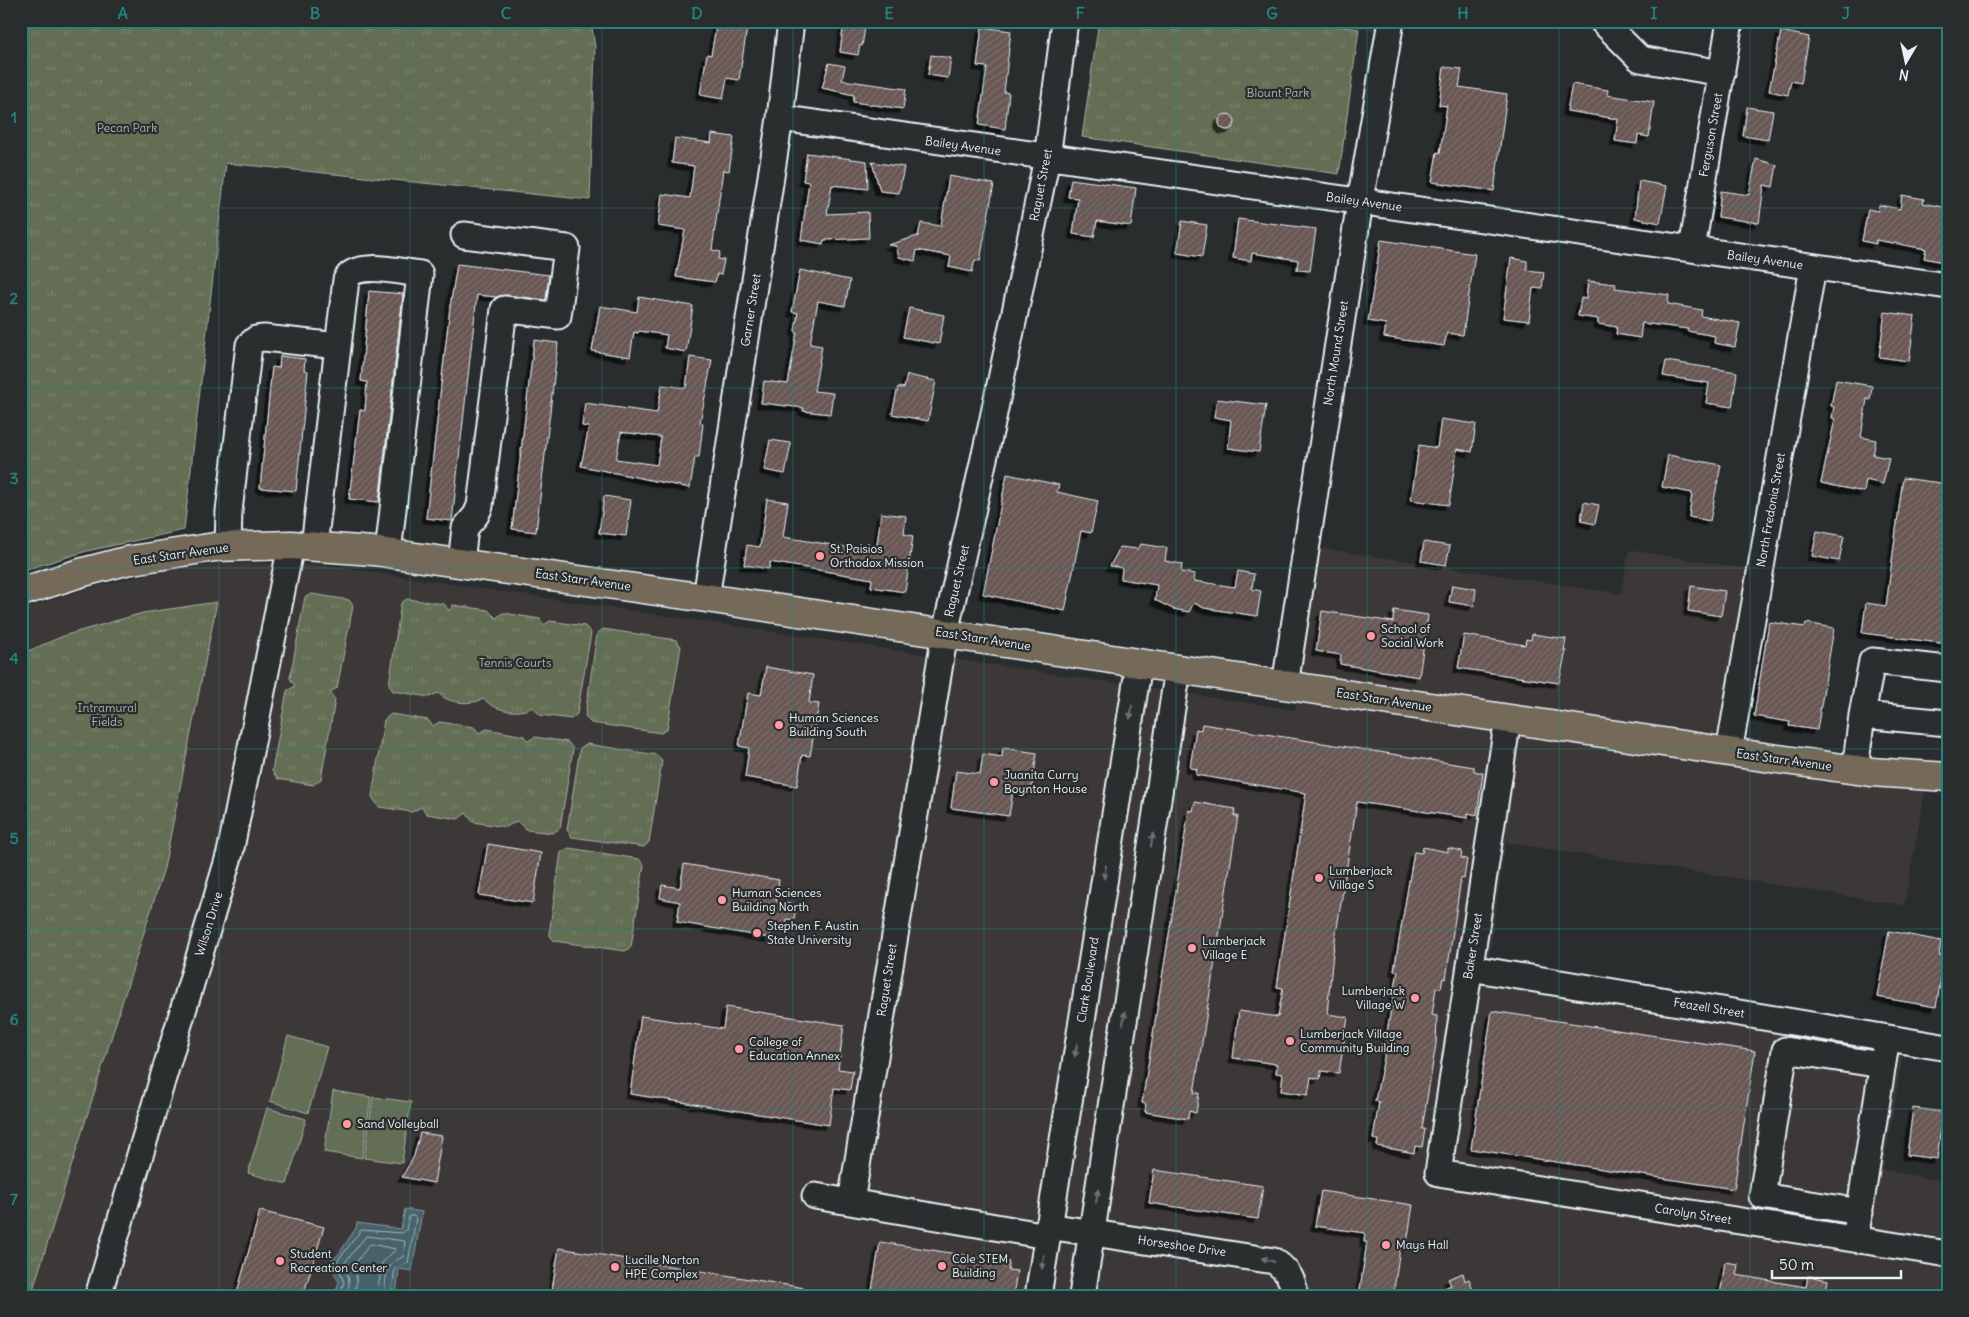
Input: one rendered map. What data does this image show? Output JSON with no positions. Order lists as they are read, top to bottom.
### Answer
{
  "streets": {
    "main road": ["East Starr Avenue"],
    "street": [
      "Ferguson Street",
      "Bailey Avenue",
      "Raguet Street",
      "Garner Street",
      "North Mound Street",
      "North Fredonia Street",
      "Wilson Drive",
      "Baker Street",
      "Clark Boulevard",
      "Feazell Street",
      "Carolyn Street",
      "Horseshoe Drive"
    ]
  },
  "crossings": [
    ["Ferguson Street", "Bailey Avenue"],
    ["Bailey Avenue", "Raguet Street"],
    ["Bailey Avenue", "Garner Street"],
    ["Bailey Avenue", "North Mound Street"],
    ["Bailey Avenue", "North Fredonia Street"],
    ["Raguet Street", "East Starr Avenue"],
    ["Raguet Street", "Horseshoe Drive"],
    ["Garner Street", "East Starr Avenue"],
    ["North Mound Street", "East Starr Avenue"],
    ["North Fredonia Street", "East Starr Avenue"],
    ["East Starr Avenue", "Wilson Drive"],
    ["East Starr Avenue", "Baker Street"],
    ["East Starr Avenue", "Clark Boulevard"],
    ["Baker Street", "Feazell Street"],
    ["Baker Street", "Carolyn Street"],
    ["Clark Boulevard", "Horseshoe Drive"]
  ],
  "one_way": ["Horseshoe Drive"],
  "parks": [
    "Blount Park",
    "Pecan Park",
    "Tennis Courts",
    "Intramural Fields"
  ],
  "places": [
    "St. Paisios Orthodox Mission",
    "School of Social Work",
    "Human Sciences Building South",
    "Juanita Curry Boynton House",
    "Lumberjack Village S",
    "Human Sciences Building North",
    "Stephen F. Austin State University",
    "Lumberjack Village E",
    "Lumberjack Village W",
    "Lumberjack Village Community Building",
    "College of Education Annex",
    "Sand Volleyball",
    "Mays Hall",
    "Student Recreation Center",
    "Cole STEM Building",
    "Lucille Norton HPE Complex"
  ],
  "scale_bar": "50 m",
  "north": "bottom",
  "grid": {
    "columns": [
      "A",
      "B",
      "C",
      "D",
      "E",
      "F",
      "G",
      "H",
      "I",
      "J"
    ],
    "rows": [
      "1",
      "2",
      "3",
      "4",
      "5",
      "6",
      "7"
    ]
  }
}
